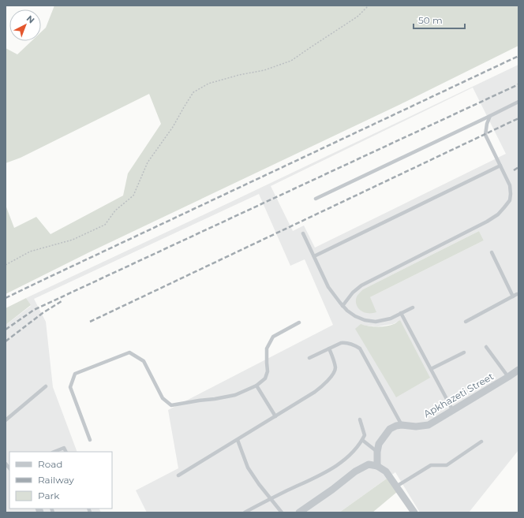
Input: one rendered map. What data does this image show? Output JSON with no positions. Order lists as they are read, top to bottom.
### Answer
{
  "streets": {
    "street": ["Apkhazeti Street"]
  },
  "legend": ["Road", "Railway", "Park"],
  "scale_bar": "50 m",
  "north": "top right"
}
